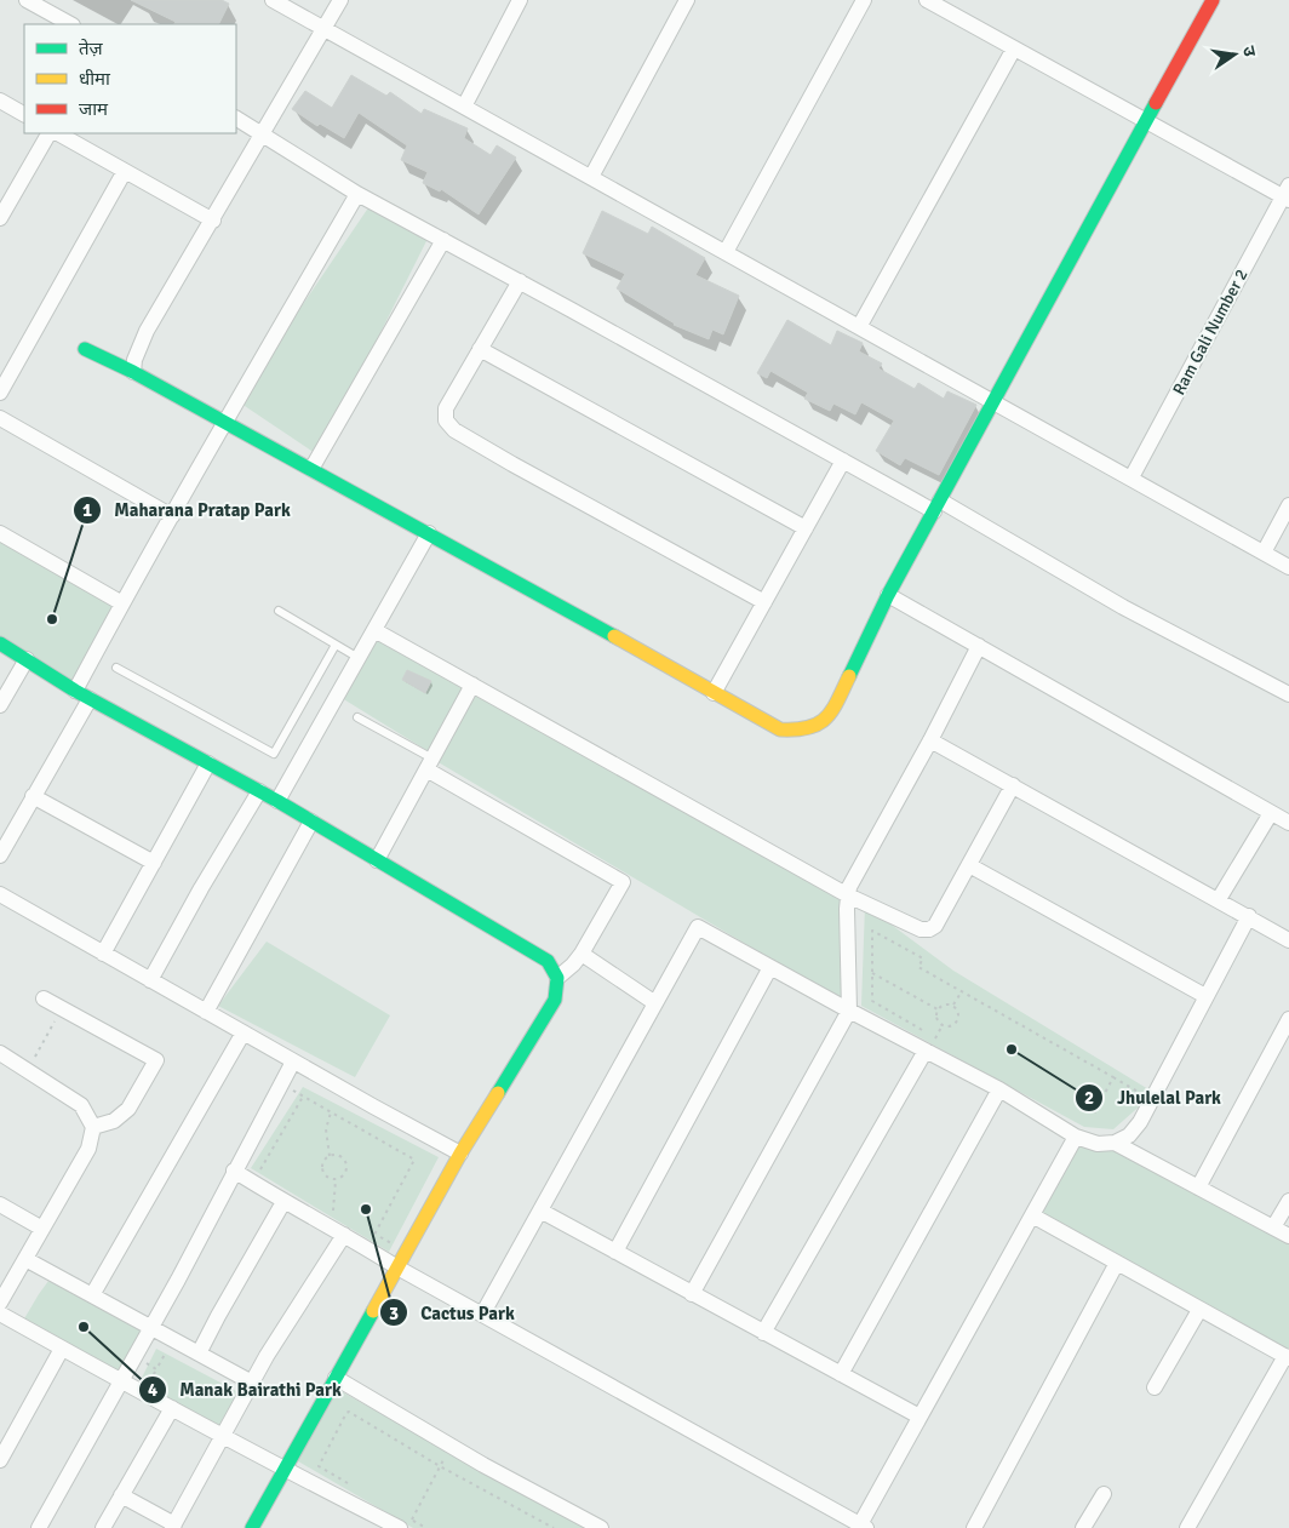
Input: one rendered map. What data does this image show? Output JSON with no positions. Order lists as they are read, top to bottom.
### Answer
{
  "streets": {
    "street": ["Ram Gali Number 2"]
  },
  "places": [
    "Maharana Pratap Park",
    "Jhulelal Park",
    "Cactus Park",
    "Manak Bairathi Park"
  ],
  "legend": ["तेज़", "धीमा", "जाम"],
  "north": "right"
}
